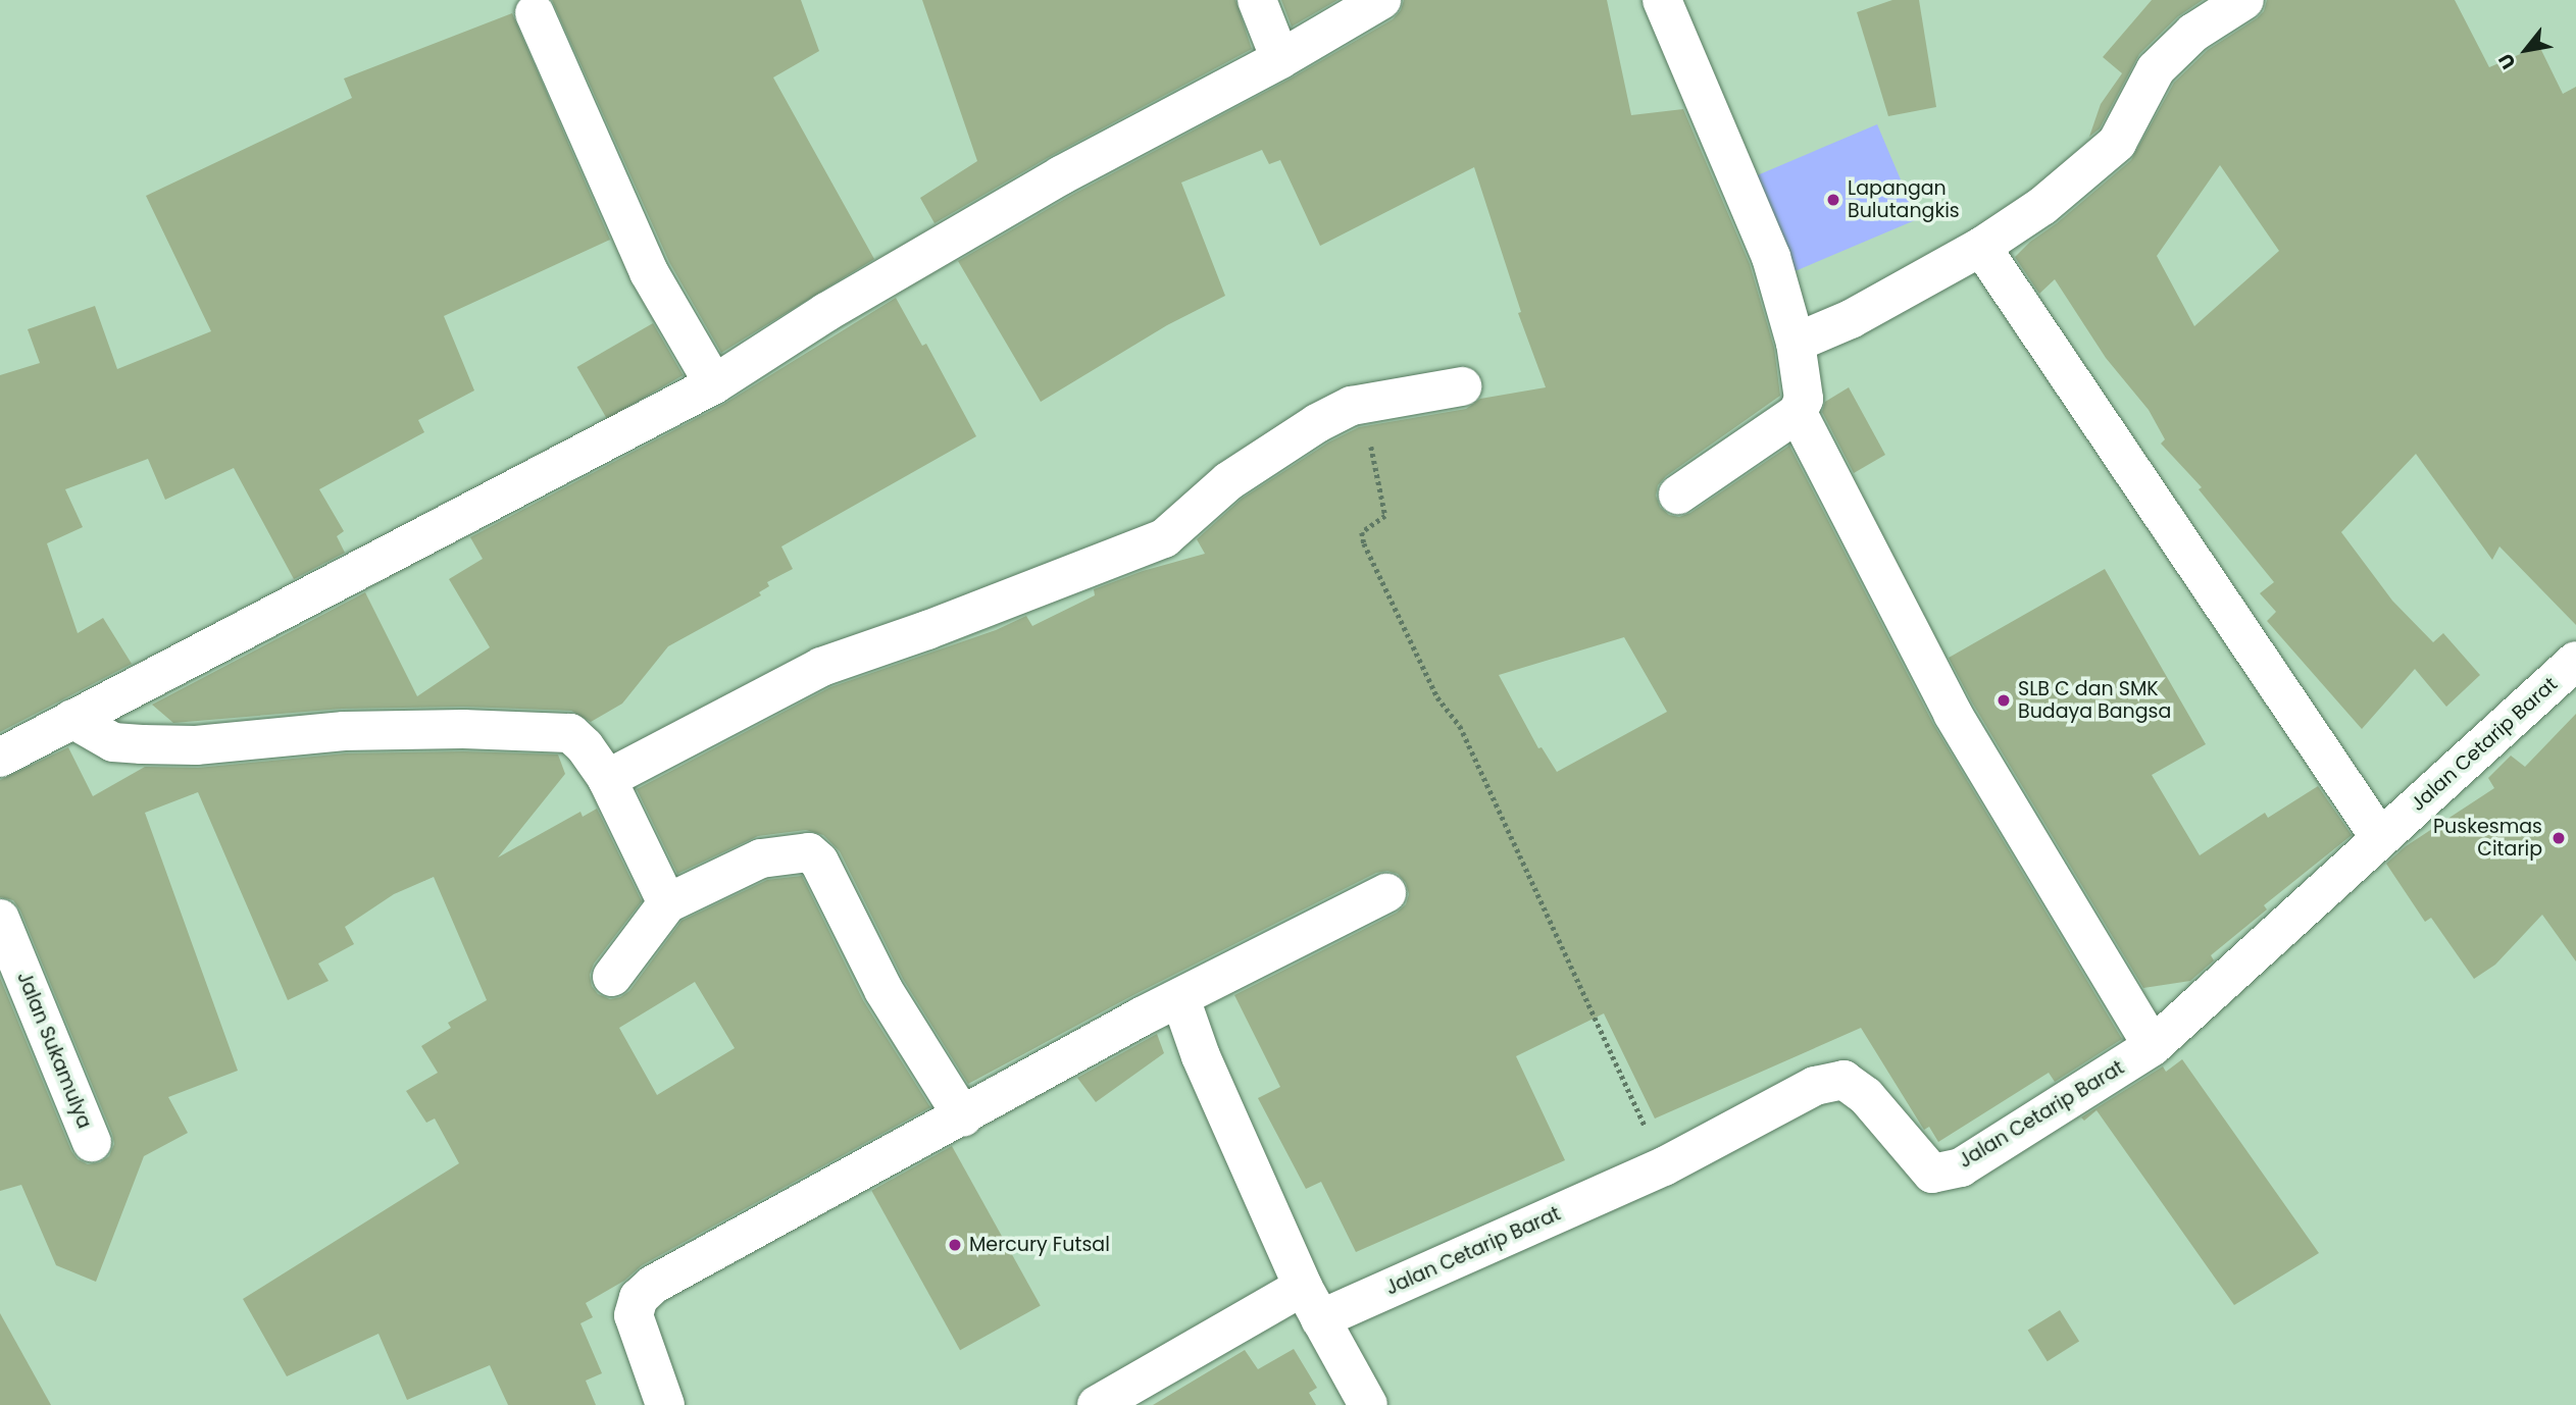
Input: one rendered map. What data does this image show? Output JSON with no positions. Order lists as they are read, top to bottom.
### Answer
{
  "streets": {
    "street": ["Jalan Cetarip Barat", "Jalan Sukamulya"]
  },
  "places": [
    "Lapangan Bulutangkis",
    "SLB C dan SMK Budaya Bangsa",
    "Puskesmas Citarip",
    "Mercury Futsal"
  ],
  "north": "bottom left"
}
